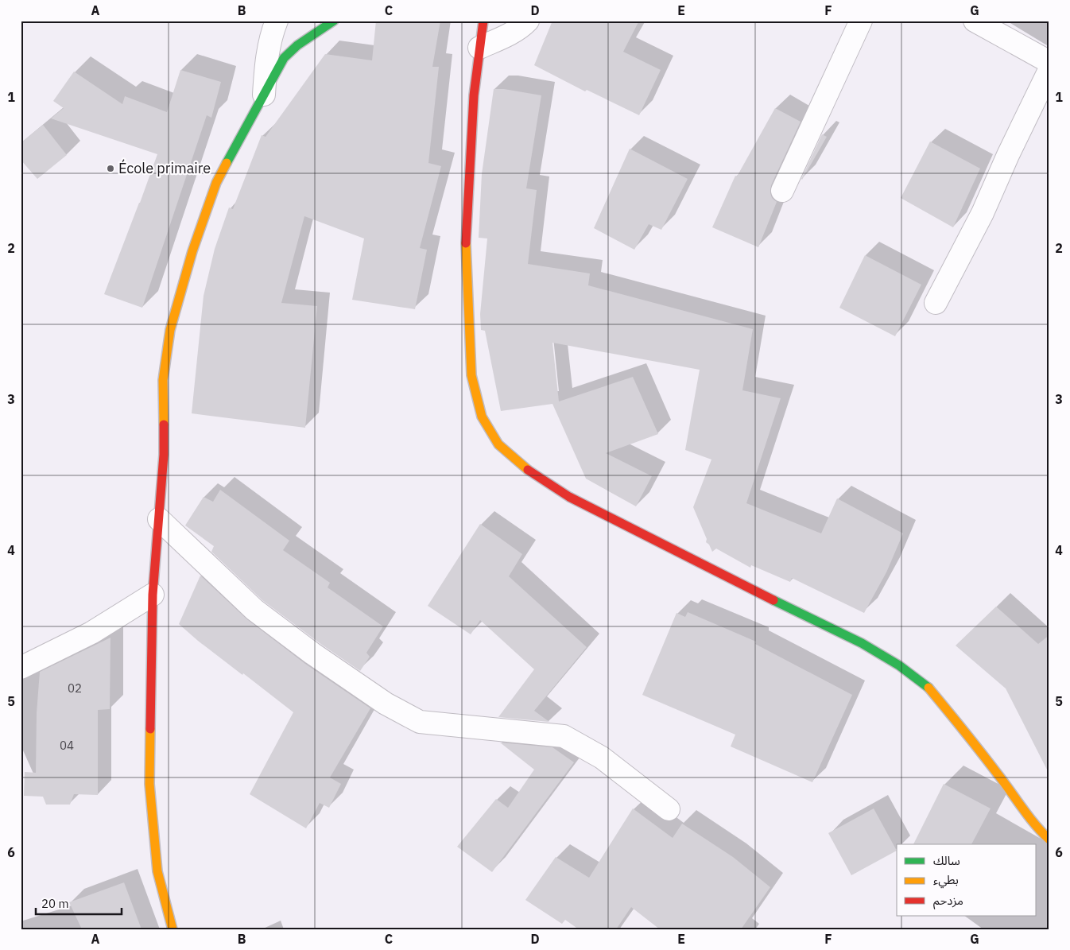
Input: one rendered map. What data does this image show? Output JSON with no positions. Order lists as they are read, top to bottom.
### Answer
{
  "places": ["École primaire"],
  "house_numbers": ["02", "04"],
  "legend": ["سالك", "بطيء", "مزدحم"],
  "scale_bar": "20 m",
  "grid": {
    "columns": [
      "A",
      "B",
      "C",
      "D",
      "E",
      "F",
      "G"
    ],
    "rows": [
      "1",
      "2",
      "3",
      "4",
      "5",
      "6"
    ]
  }
}
